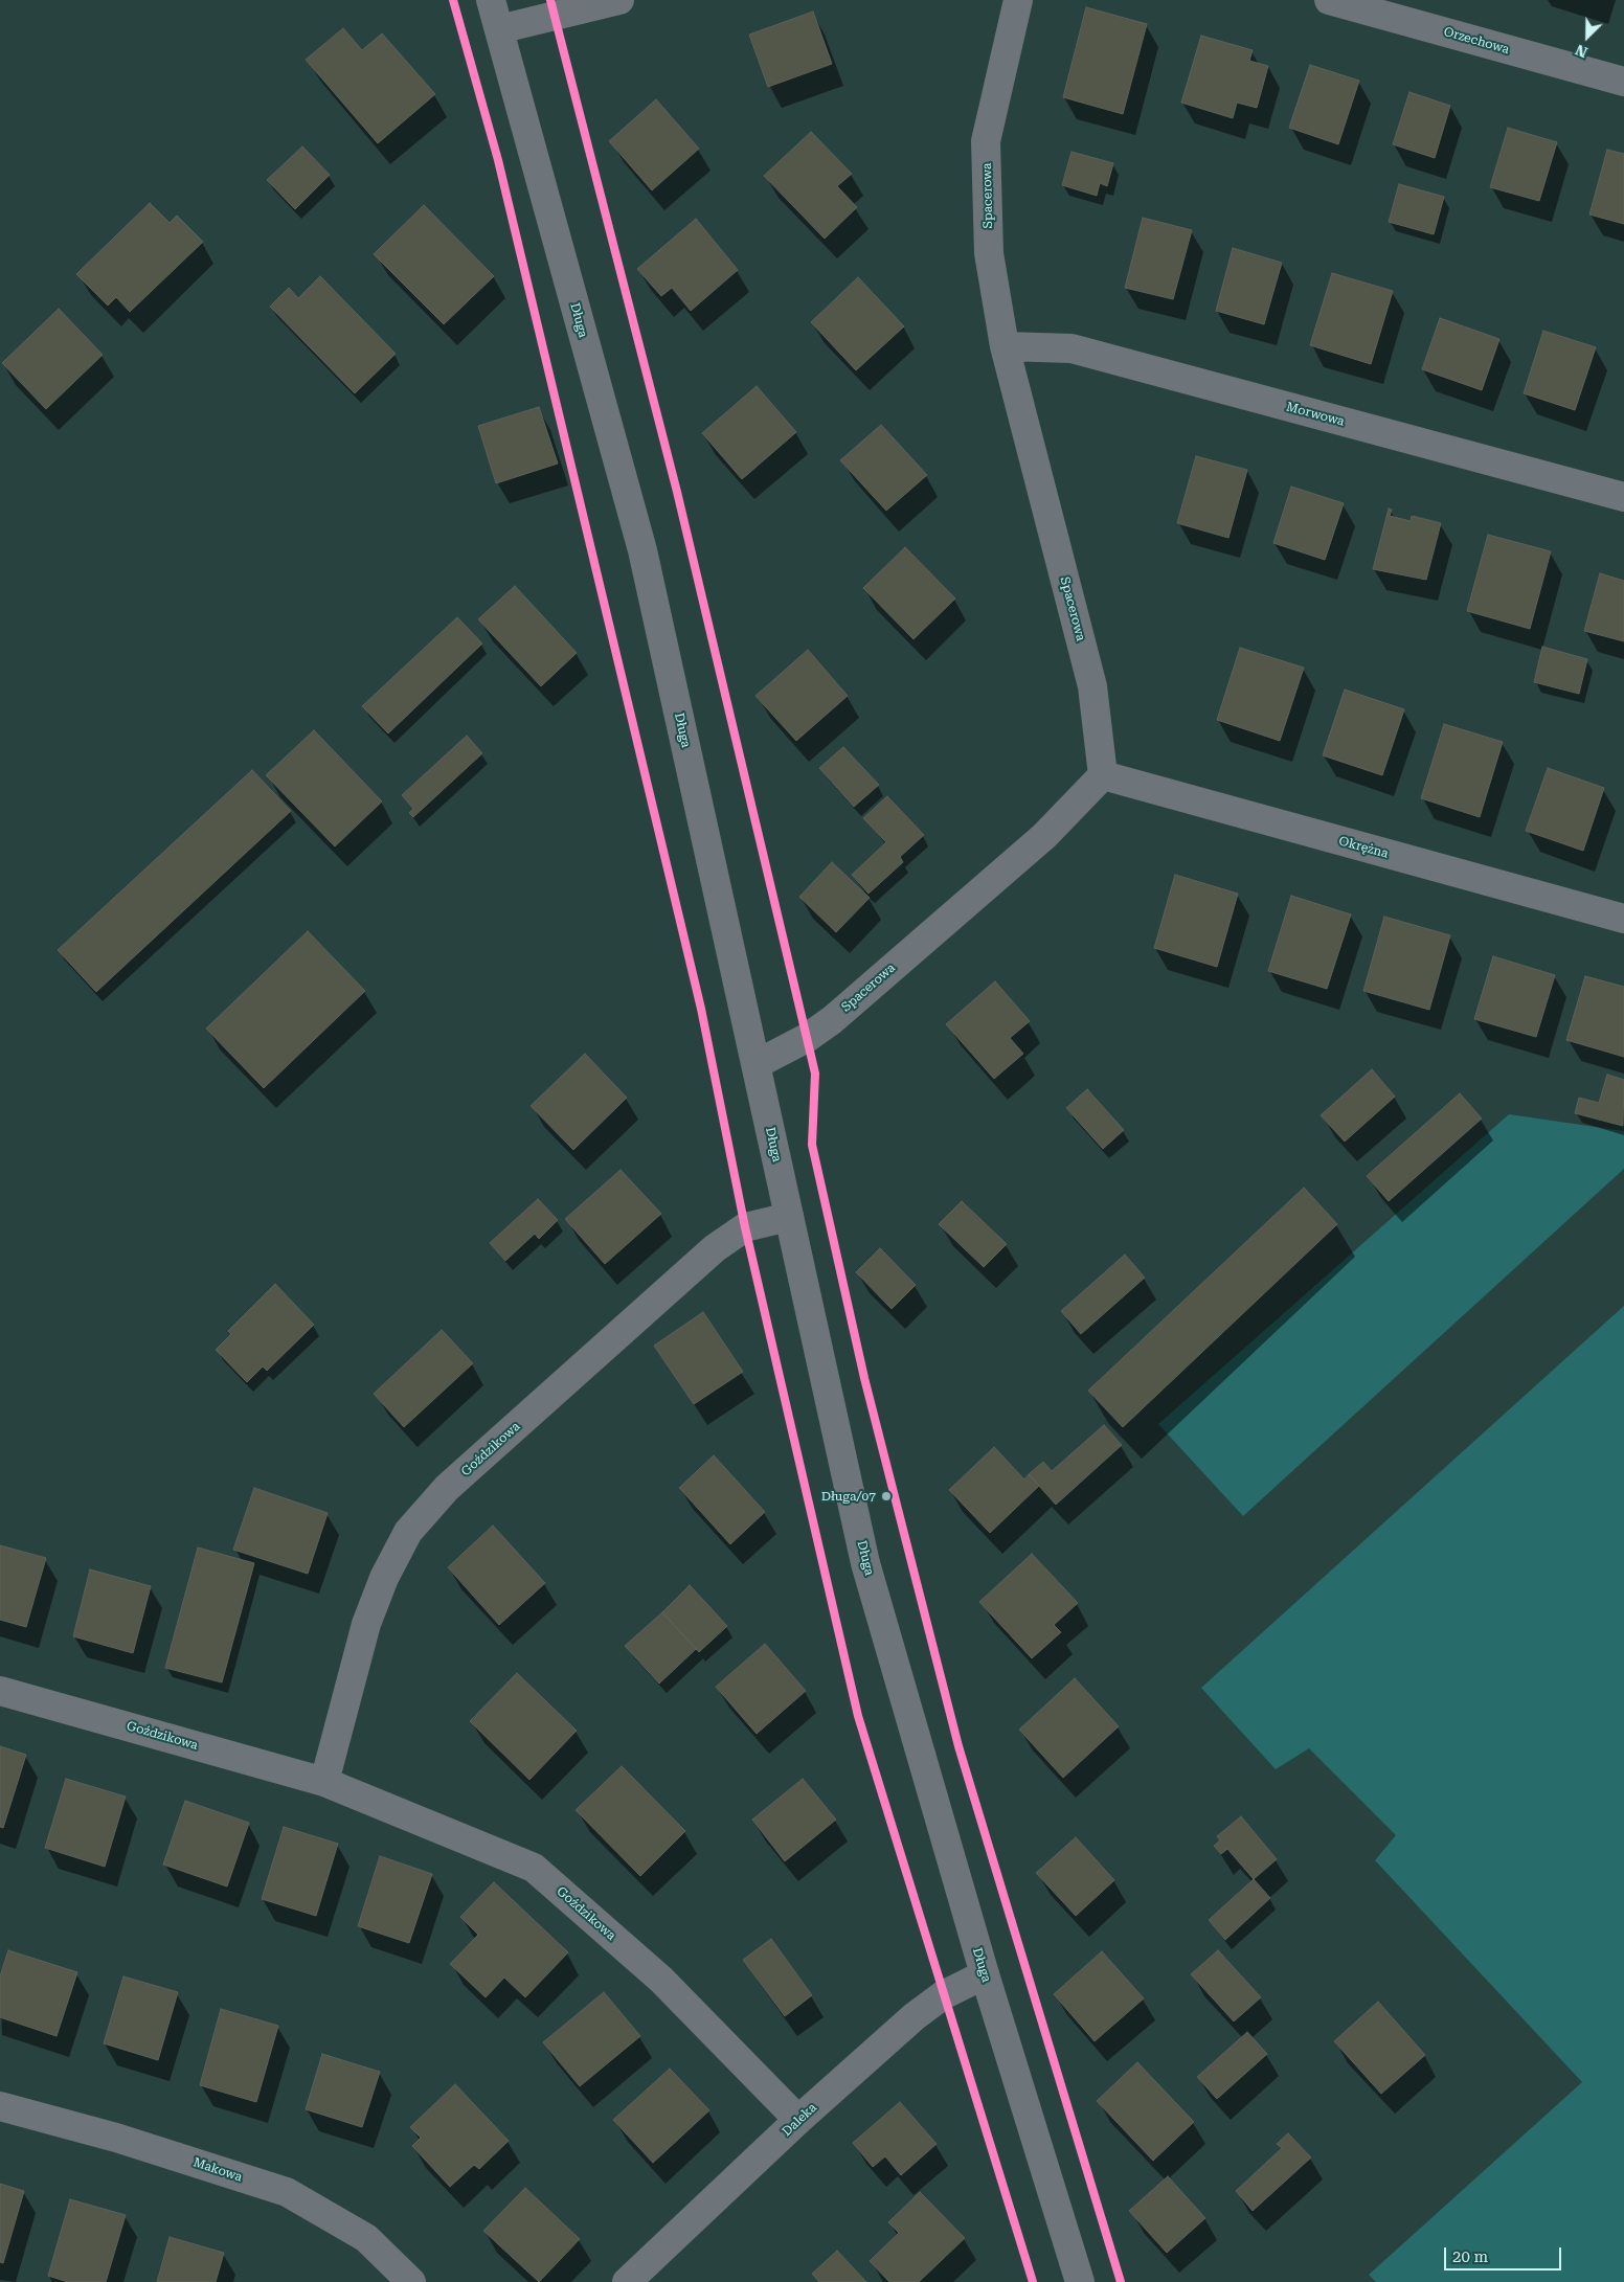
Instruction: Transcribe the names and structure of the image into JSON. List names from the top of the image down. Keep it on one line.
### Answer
{"streets":{"street":["Orzechowa","Spacerowa","Długa","Morwowa","Okrężna","Goździkowa","Daleka","Makowa"]},"crossings":[["Spacerowa","Długa"],["Spacerowa","Morwowa"],["Spacerowa","Okrężna"],["Długa","Goździkowa"],["Długa","Daleka"],["Goździkowa","Daleka"]],"places":["Długa/07"],"scale_bar":"20 m","north":"bottom left"}
